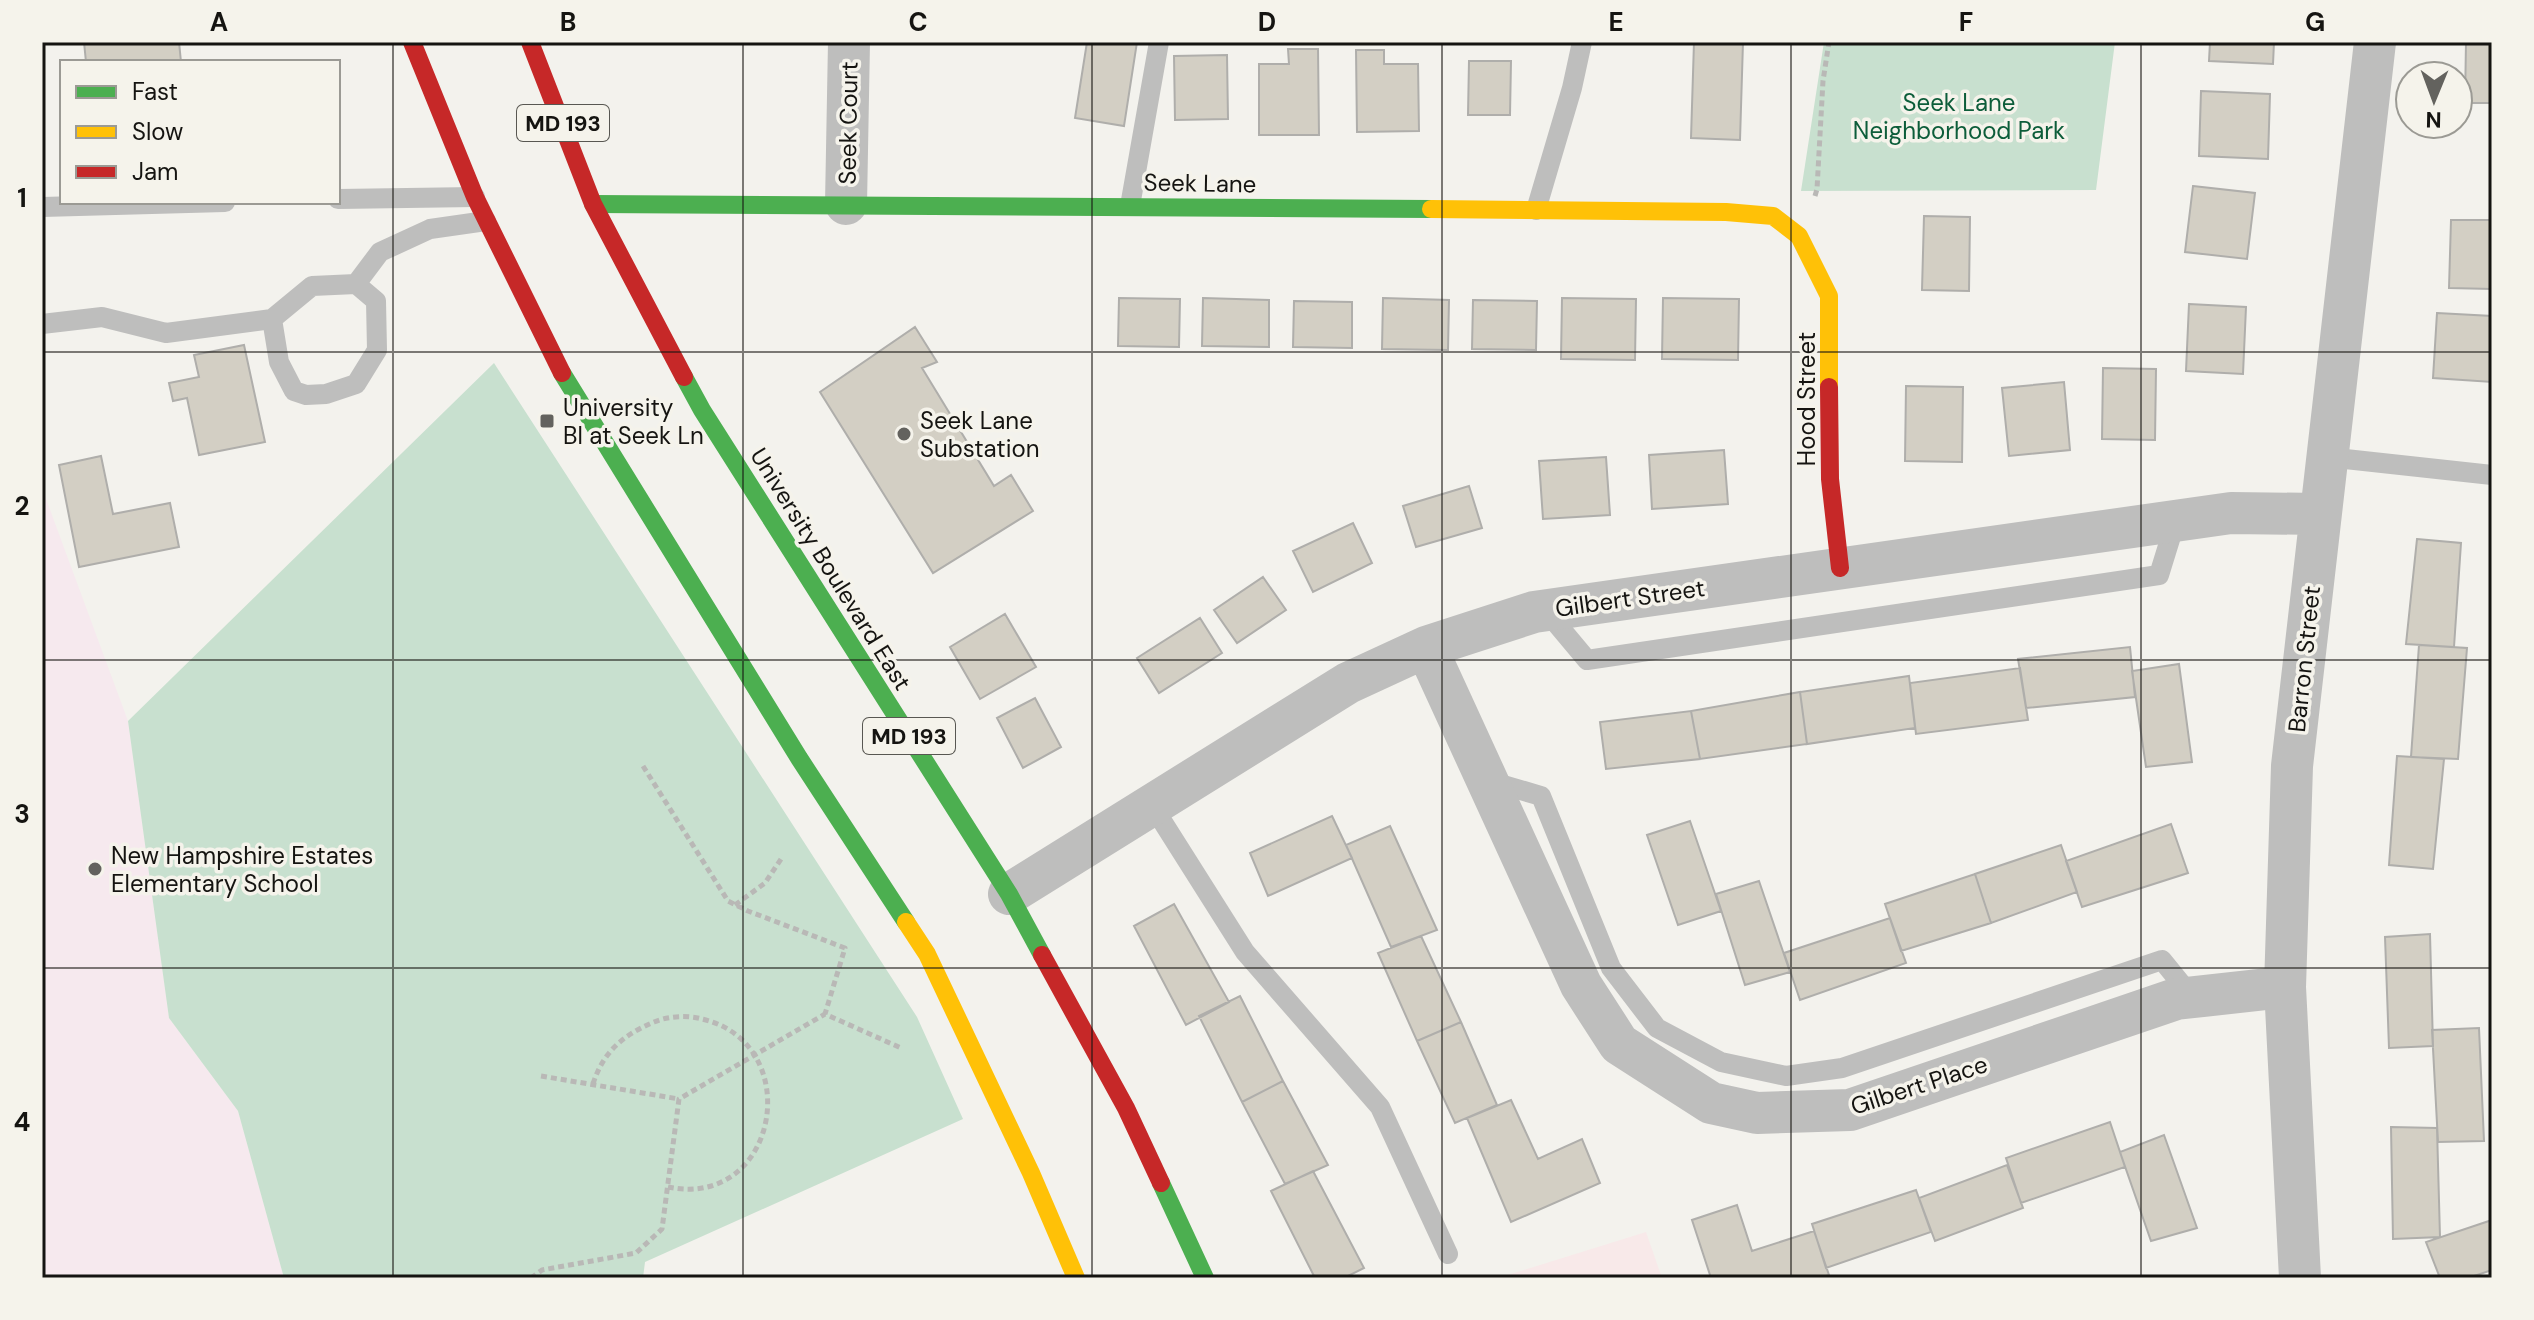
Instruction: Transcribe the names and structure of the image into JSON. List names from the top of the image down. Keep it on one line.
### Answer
{"streets":{"main road":["MD 193","Seek Lane","Hood Street","University Boulevard East"],"street":["Seek Court","Gilbert Street","Barron Street","Gilbert Place"]},"crossings":[["Seek Court","Seek Lane"],["Seek Lane","Hood Street"],["Seek Lane","University Boulevard East"],["Hood Street","Gilbert Street"],["University Boulevard East","Gilbert Street"],["Gilbert Street","Barron Street"],["Gilbert Street","Gilbert Place"],["Barron Street","Gilbert Place"]],"parks":["Seek Lane Neighborhood Park"],"places":{"transit":["University Bl at Seek Ln"],"other":["Seek Lane Substation","New Hampshire Estates Elementary School"]},"legend":["Fast","Slow","Jam"],"north":"bottom","grid":{"columns":["A","B","C","D","E","F","G"],"rows":["1","2","3","4"]}}
